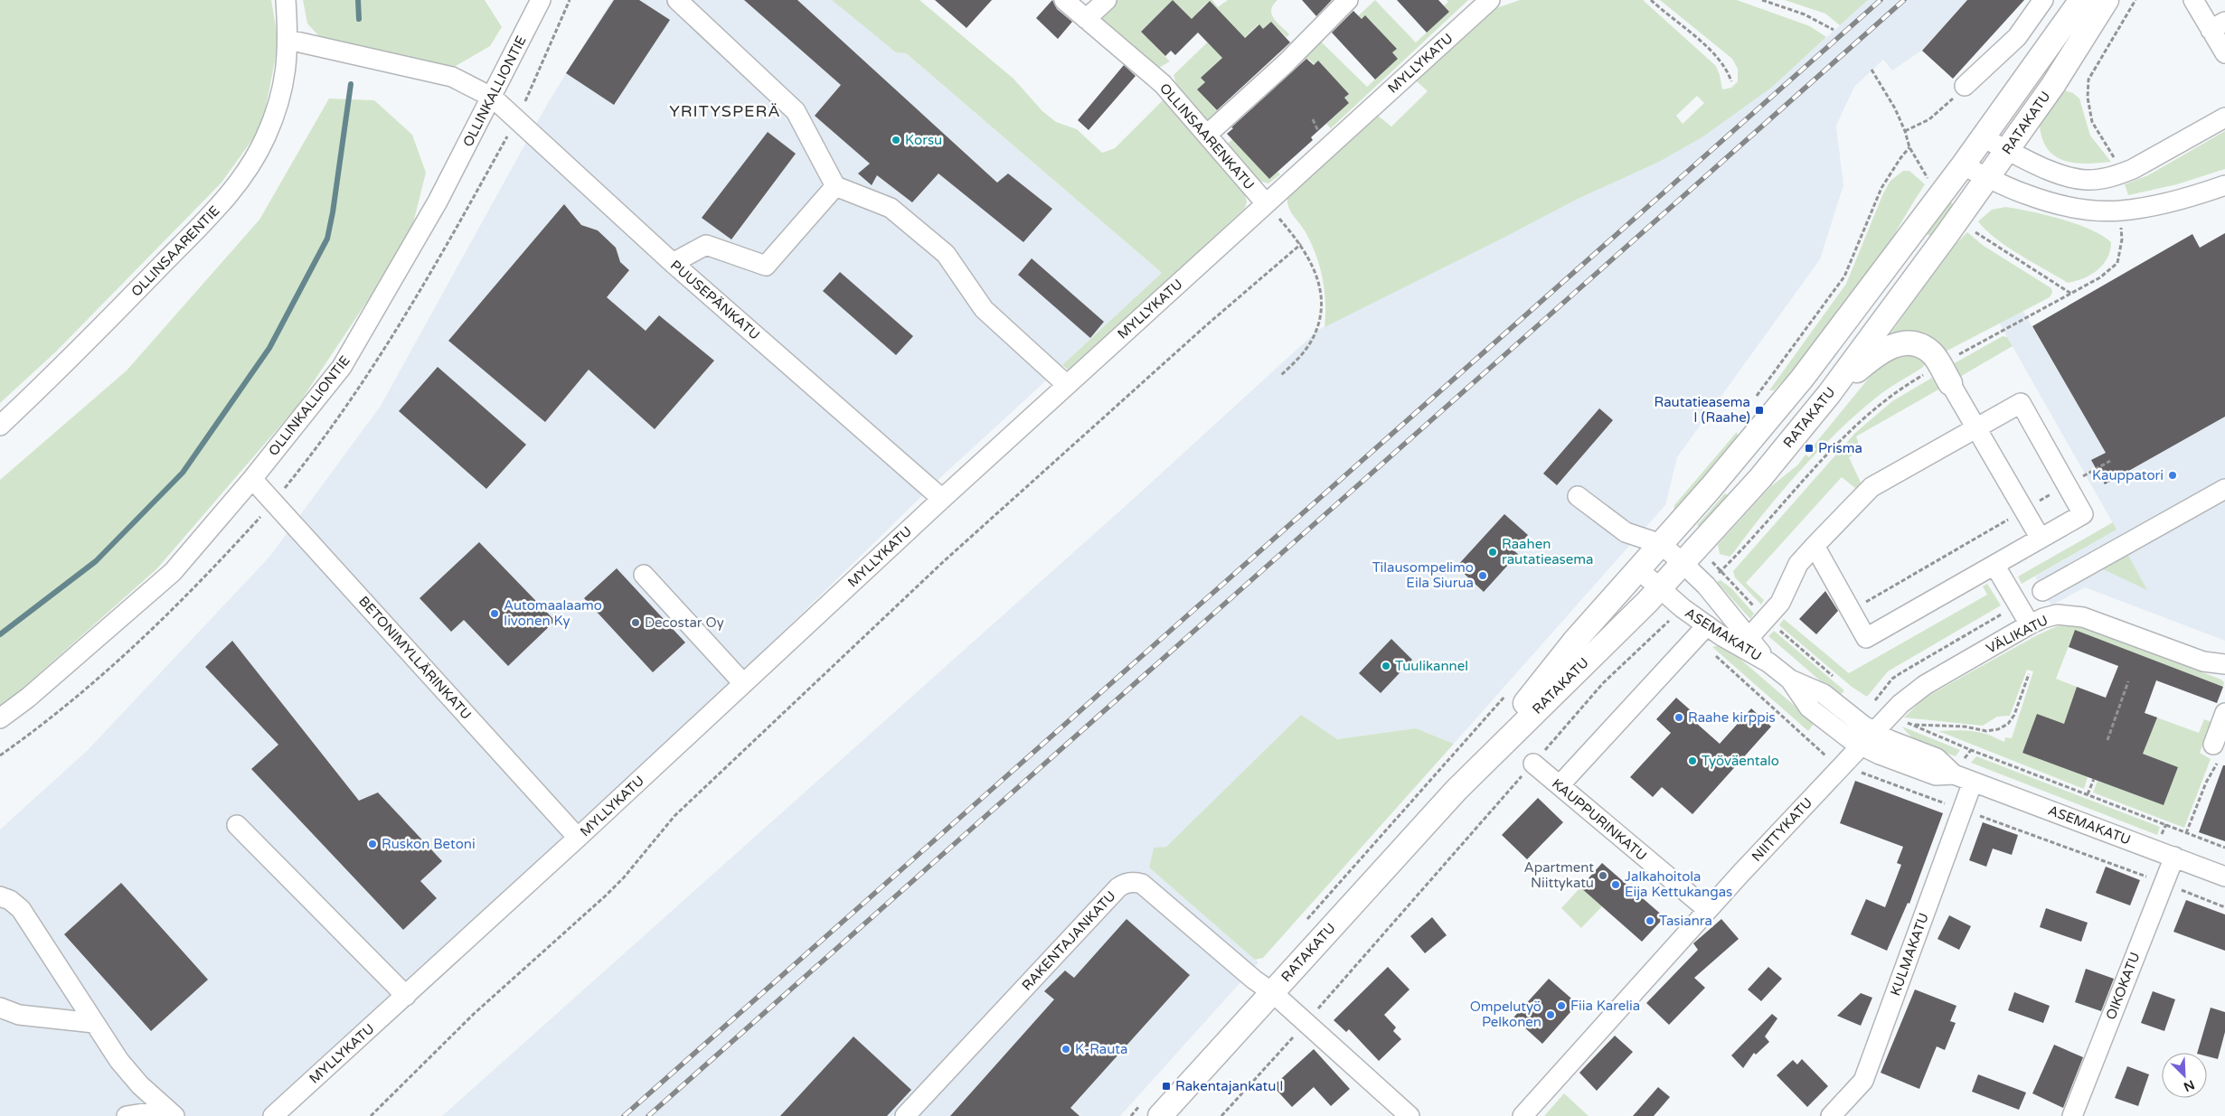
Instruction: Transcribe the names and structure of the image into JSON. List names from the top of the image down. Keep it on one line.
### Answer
{"streets":{"main road":["RATAKATU"],"street":["MYLLYKATU","OLLINKALLIONTIE","OLLINSAARENKATU","OLLINSAARENTIE","PUUSEPÄNKATU","ASEMAKATU","VÄLIKATU","BETONIMYLLÄRINKATU","KAUPPURINKATU","NIITTYKATU","RAKENTAJANKATU","KULMAKATU","OIKOKATU"]},"crossings":[["MYLLYKATU","OLLINSAARENKATU"],["MYLLYKATU","PUUSEPÄNKATU"],["MYLLYKATU","BETONIMYLLÄRINKATU"],["OLLINKALLIONTIE","PUUSEPÄNKATU"],["OLLINKALLIONTIE","BETONIMYLLÄRINKATU"],["RATAKATU","ASEMAKATU"],["RATAKATU","RAKENTAJANKATU"],["ASEMAKATU","VÄLIKATU"],["ASEMAKATU","NIITTYKATU"],["ASEMAKATU","KULMAKATU"],["ASEMAKATU","OIKOKATU"],["VÄLIKATU","NIITTYKATU"],["KAUPPURINKATU","NIITTYKATU"]],"districts":["YRITYSPERÄ"],"places":{"other":["Korsu","Kauppatori","Raahen rautatieasema","Tilausompelimo Eila Siurua","Automaalaamo Iivonen Ky","Decostar Oy","Tuulikannel","Raahe kirppis","Työväentalo","Ruskon Betoni","Apartment Niittykatu","Jalkahoitola Eija Kettukangas","Tasianra","Fiia Karelia","Ompelutyö Pelkonen","K-Rauta"],"transit":["Rautatieasema I (Raahe)","Prisma","Rakentajankatu I"]},"north":"bottom right"}
